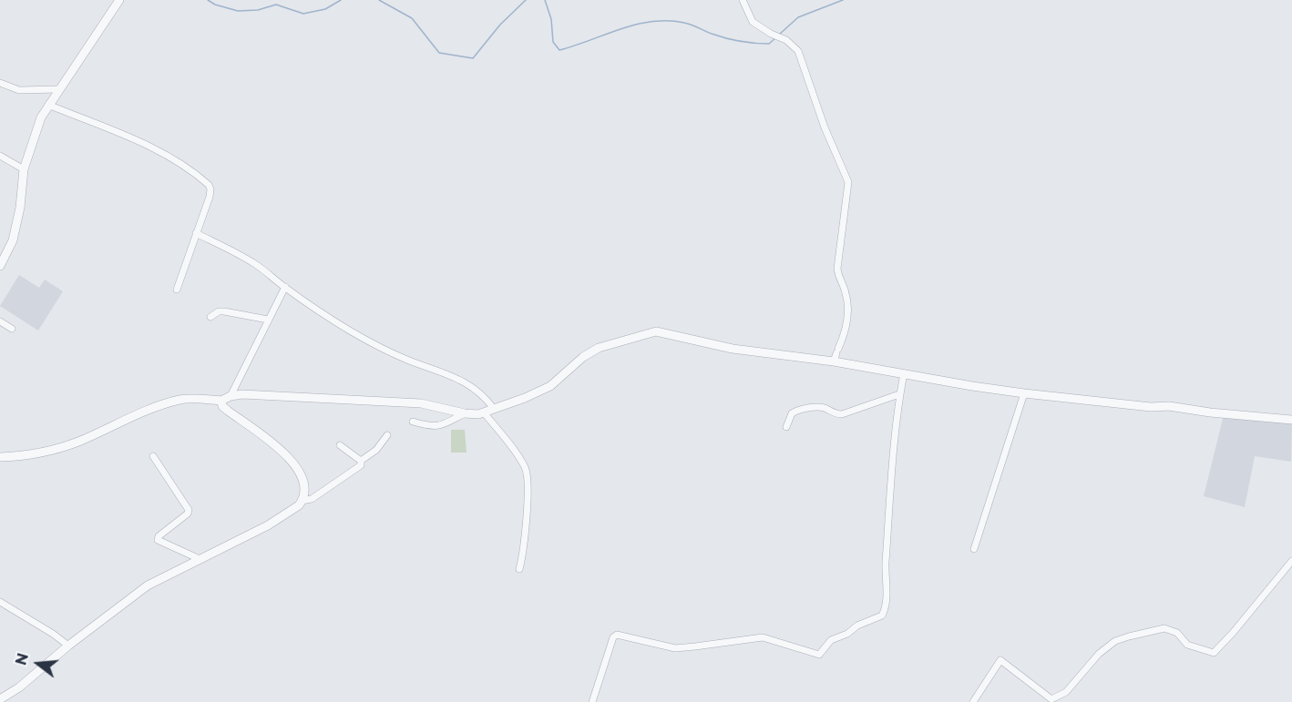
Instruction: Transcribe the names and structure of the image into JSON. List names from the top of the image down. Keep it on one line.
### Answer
{"north":"left"}
